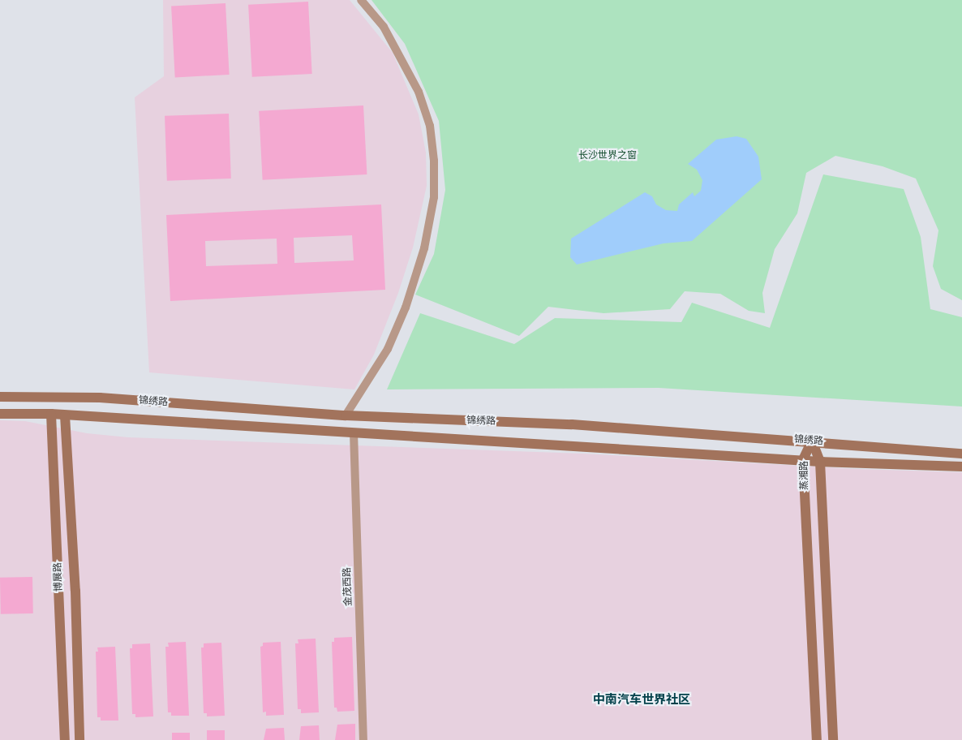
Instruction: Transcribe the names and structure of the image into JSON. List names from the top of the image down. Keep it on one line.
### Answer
{"streets":{"main road":["锦绣路","蒸湘路","博展路"],"street":["金茂西路"]},"crossings":[["锦绣路","蒸湘路"],["锦绣路","博展路"],["锦绣路","金茂西路"]],"districts":["中南汽车世界社区"],"parks":["长沙世界之窗"]}
